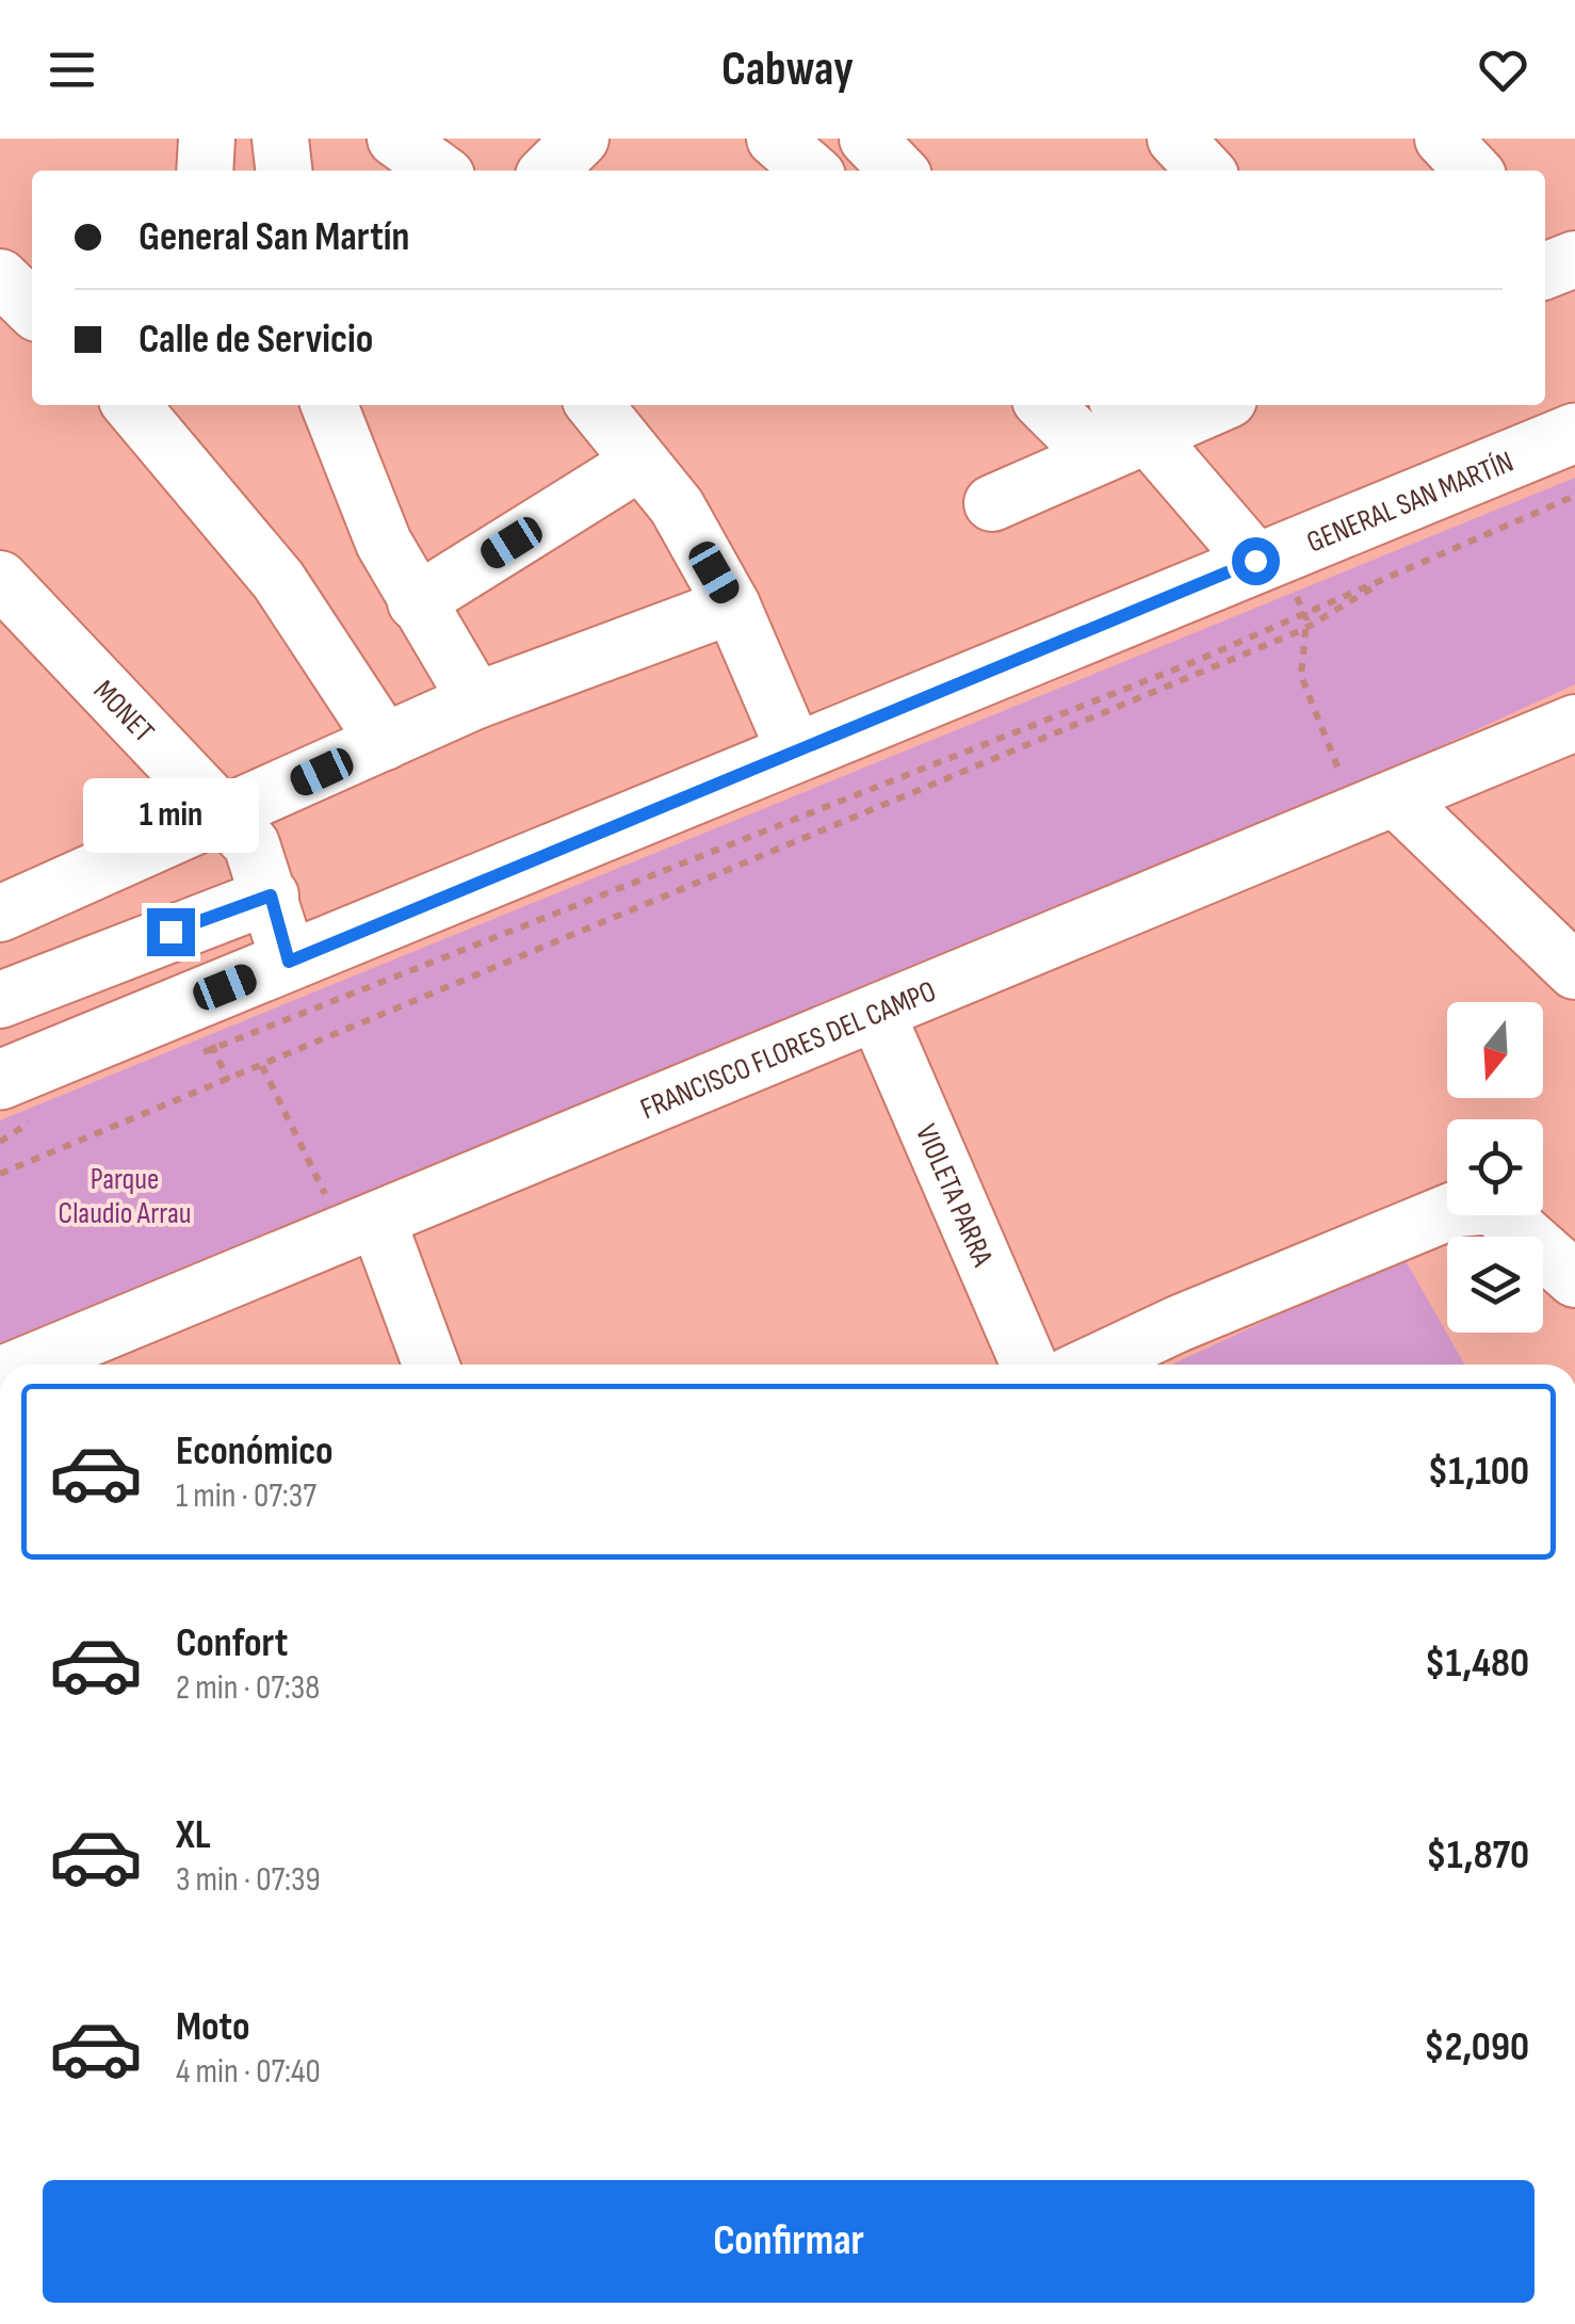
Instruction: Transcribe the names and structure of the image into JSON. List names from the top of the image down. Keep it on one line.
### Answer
{"streets":{"main road":["GENERAL SAN MARTÍN"],"street":["MONET","FRANCISCO FLORES DEL CAMPO","VIOLETA PARRA"]},"crossings":[["GENERAL SAN MARTÍN","MONET"],["FRANCISCO FLORES DEL CAMPO","VIOLETA PARRA"]],"parks":["Parque Claudio Arrau"],"north":"bottom","page":{"header":"Cabway","banner":["General San Martín","Calle de Servicio"],"bubble":"1 min","list":[{"name":"Económico","note":"1 min · 07:37","value":"$1,100"},{"name":"Confort","note":"2 min · 07:38","value":"$1,480"},{"name":"XL","note":"3 min · 07:39","value":"$1,870"},{"name":"Moto","note":"4 min · 07:40","value":"$2,090"}],"buttons":"Confirmar"}}
